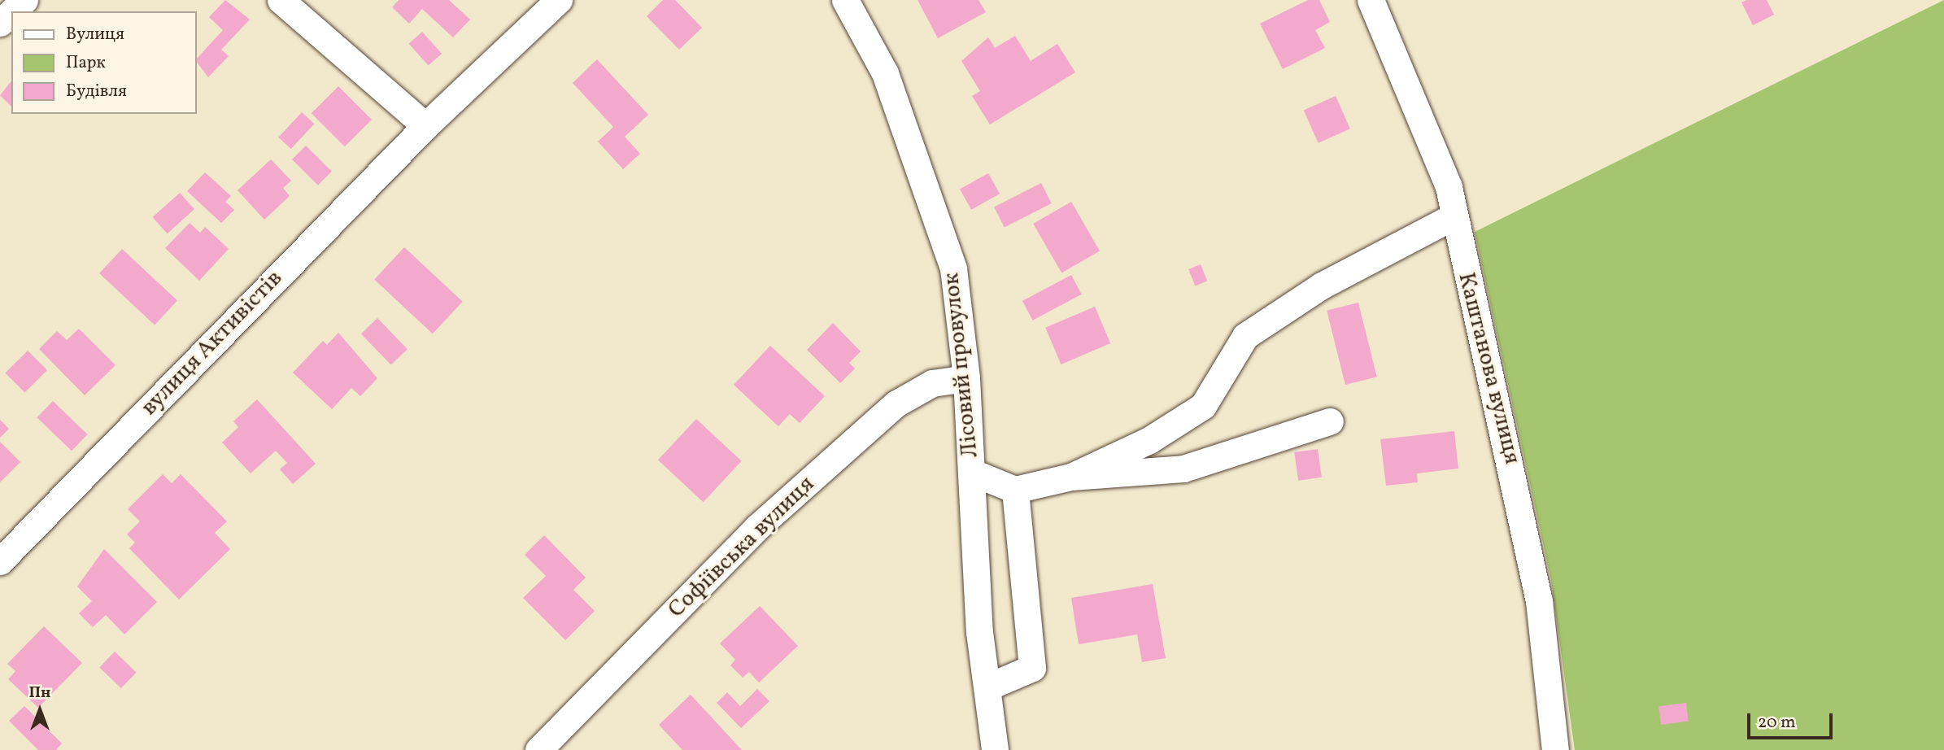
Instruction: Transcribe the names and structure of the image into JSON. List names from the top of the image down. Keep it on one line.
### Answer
{"streets":{"street":["вулиця Активістів","Лісовий провулок","Каштанова вулиця","Софіївська вулиця"]},"crossings":[["Лісовий провулок","Софіївська вулиця"]],"legend":["Вулиця","Парк","Будівля"],"scale_bar":"20 m","north":"top"}
